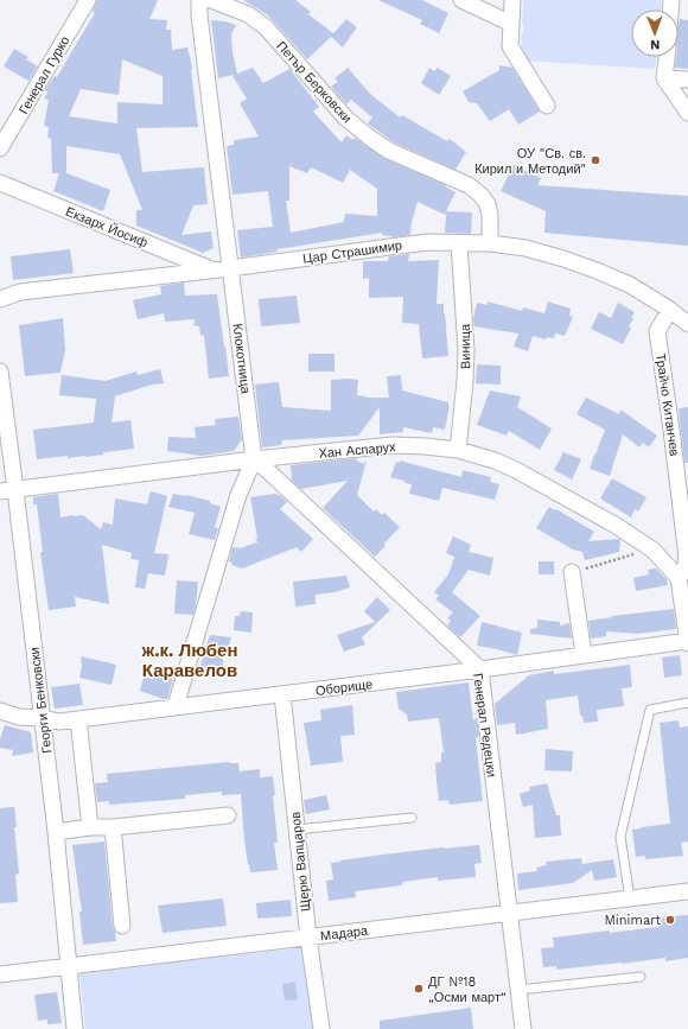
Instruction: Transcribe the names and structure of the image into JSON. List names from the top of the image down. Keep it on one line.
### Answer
{"streets":{"street":["Генерал Гурко","Петър Берковски","Екзарх Йосиф","Цар Страшимир","Виница","Клокотница","Трайчо Китанчев","Хан Аспарух","Оборище","Георги Бенковски","Генерал Редецки","Щерю Вапцаров","Мадара"]},"crossings":[["Петър Берковски","Цар Страшимир"],["Екзарх Йосиф","Цар Страшимир"],["Цар Страшимир","Виница"],["Цар Страшимир","Клокотница"],["Цар Страшимир","Трайчо Китанчев"],["Виница","Хан Аспарух"],["Клокотница","Хан Аспарух"],["Клокотница","Генерал Редецки"],["Трайчо Китанчев","Хан Аспарух"],["Трайчо Китанчев","Оборище"],["Хан Аспарух","Георги Бенковски"],["Хан Аспарух","Генерал Редецки"],["Оборище","Георги Бенковски"],["Оборище","Генерал Редецки"],["Оборище","Щерю Вапцаров"],["Георги Бенковски","Мадара"],["Генерал Редецки","Мадара"],["Щерю Вапцаров","Мадара"]],"districts":["ж.к. Любен Каравелов"],"places":["ОУ \"Св. св. Кирил и Методий\"","Minimart","ДГ №18 „Осми март“"],"north":"bottom"}
